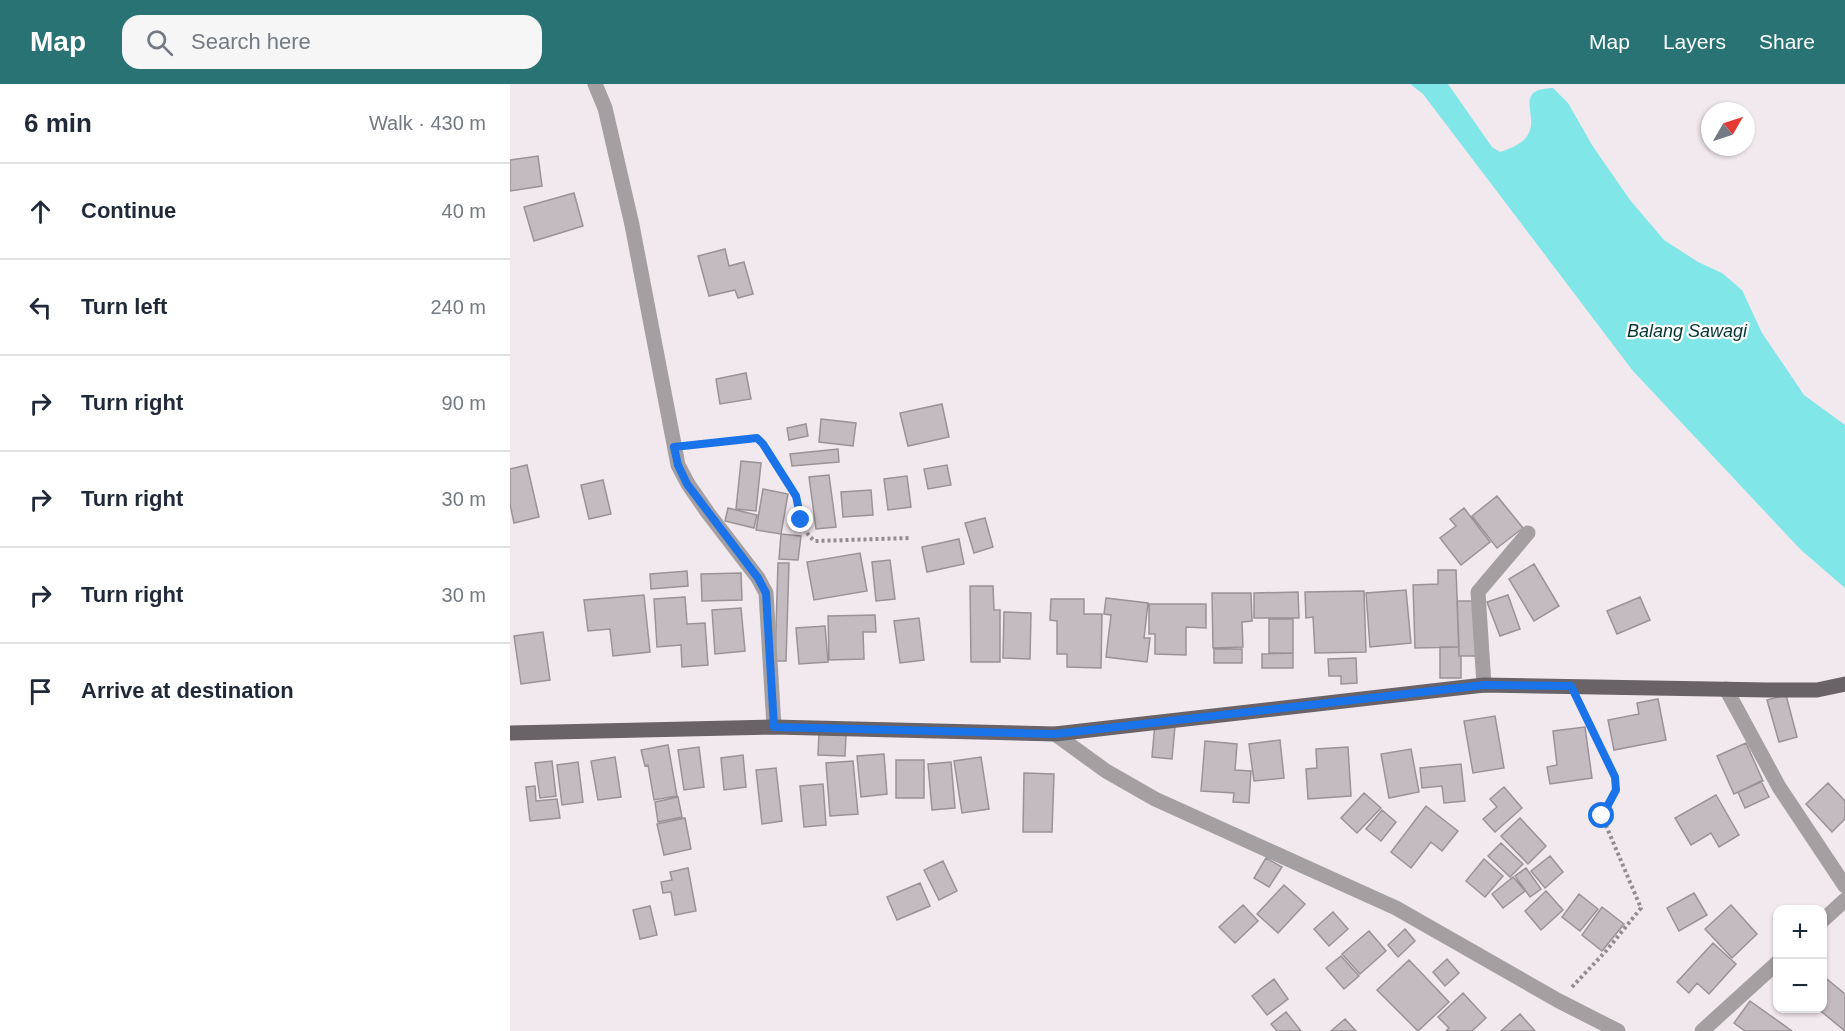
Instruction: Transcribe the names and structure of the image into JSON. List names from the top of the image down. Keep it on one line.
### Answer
{"water":["Balang Sawagi"],"north":"top right","page":{"header":"Map","search":"Search here","nav":["Map","Layers","Share"],"heading":["6 min","Walk · 430 m"],"list":[["Continue","40 m"],["Turn left","240 m"],["Turn right","90 m"],["Turn right","30 m"],["Turn right","30 m"],"Arrive at destination"],"map_buttons":["+","−"]}}
